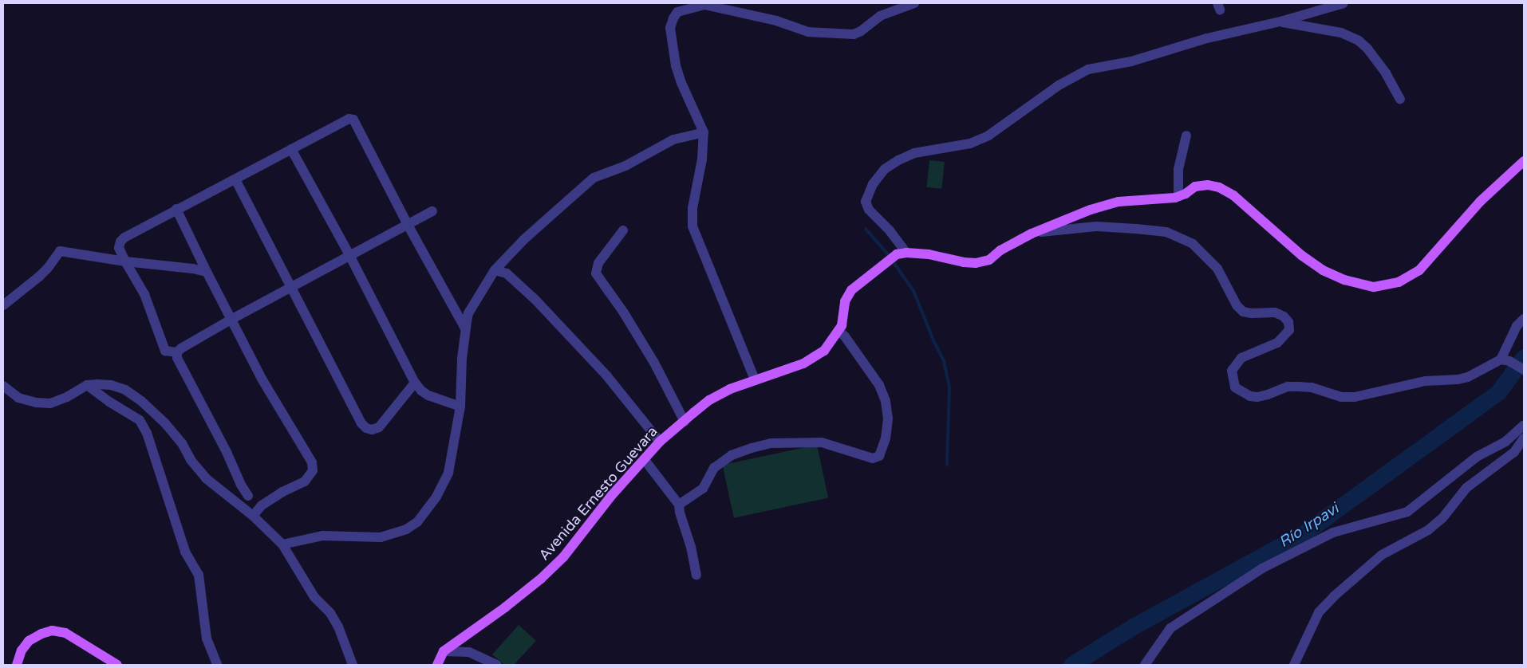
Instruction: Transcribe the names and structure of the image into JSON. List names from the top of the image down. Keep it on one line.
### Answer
{"streets":{"main road":["Avenida Ernesto Guevara"]},"water":["Río Irpavi"]}
